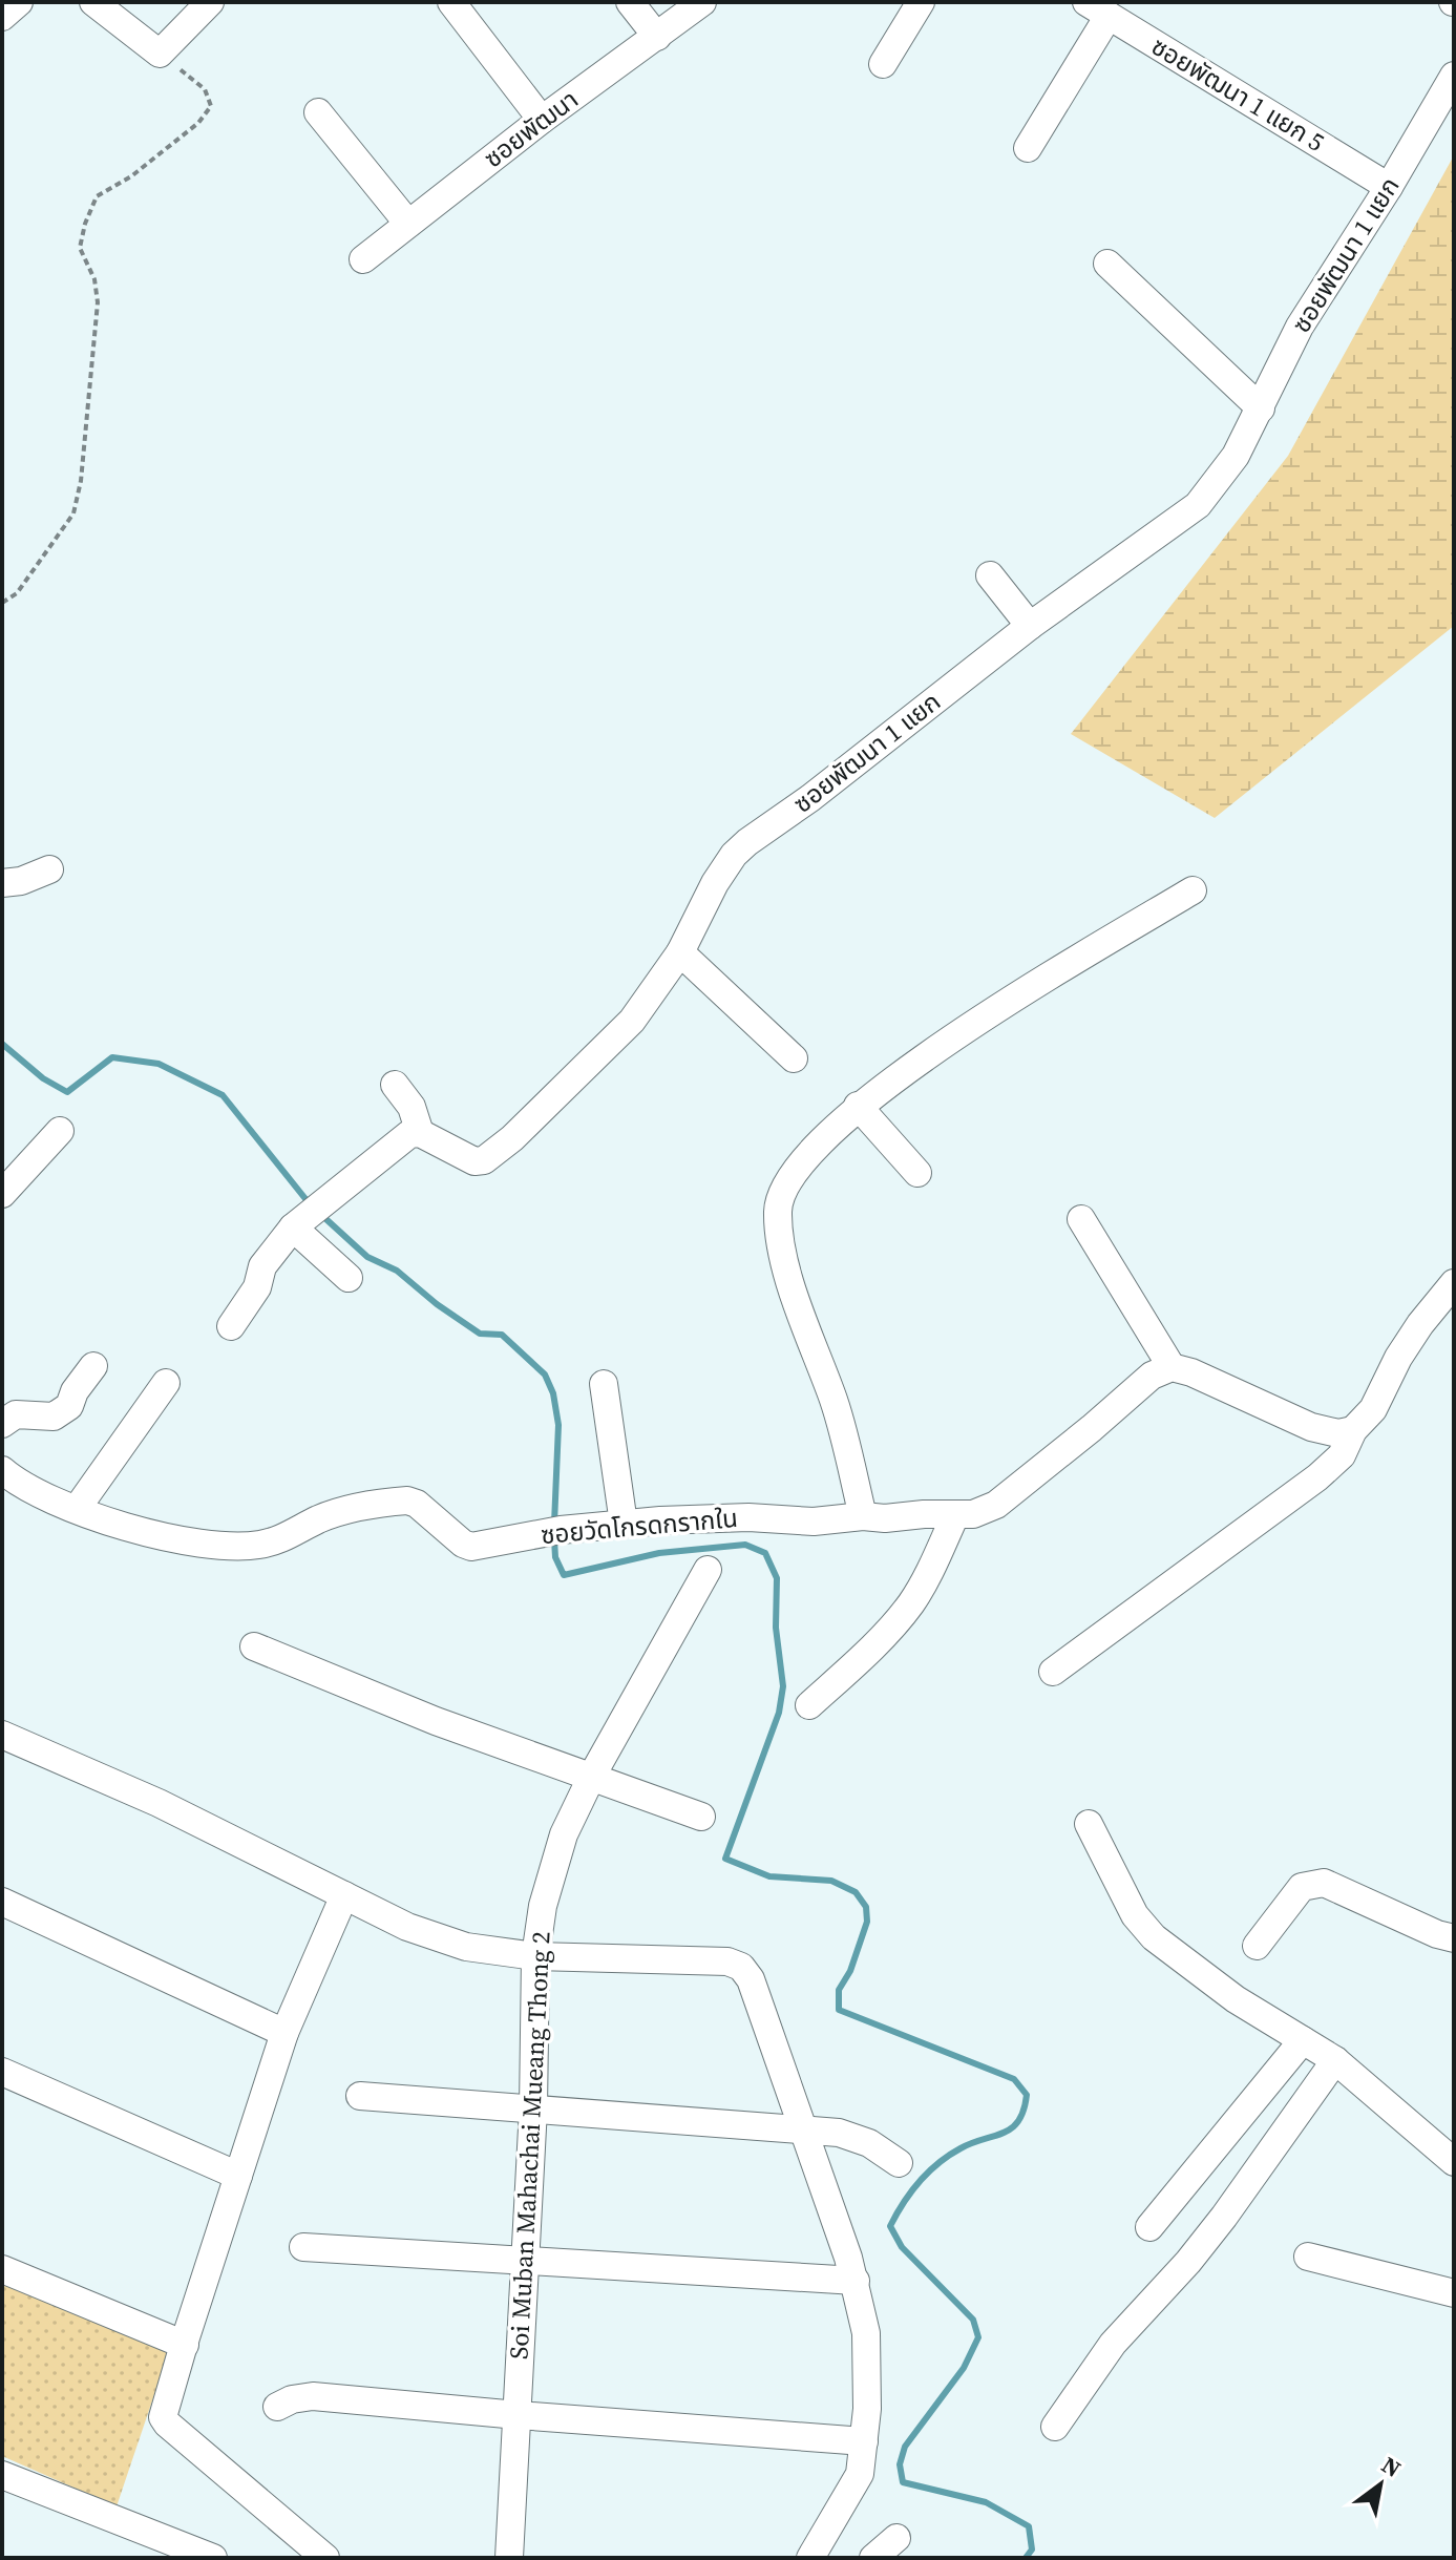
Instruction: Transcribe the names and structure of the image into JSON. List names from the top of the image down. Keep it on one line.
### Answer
{"streets":{"street":["ซอยพัฒนา 1 แยก 5","ซอยพัฒนา","ซอยพัฒนา 1 แยก","ซอยวัดโกรดกรากใน","Soi Muban Mahachai Mueang Thong 2"]},"crossings":[["ซอยพัฒนา 1 แยก 5","ซอยพัฒนา 1 แยก"]],"north":"top right"}
